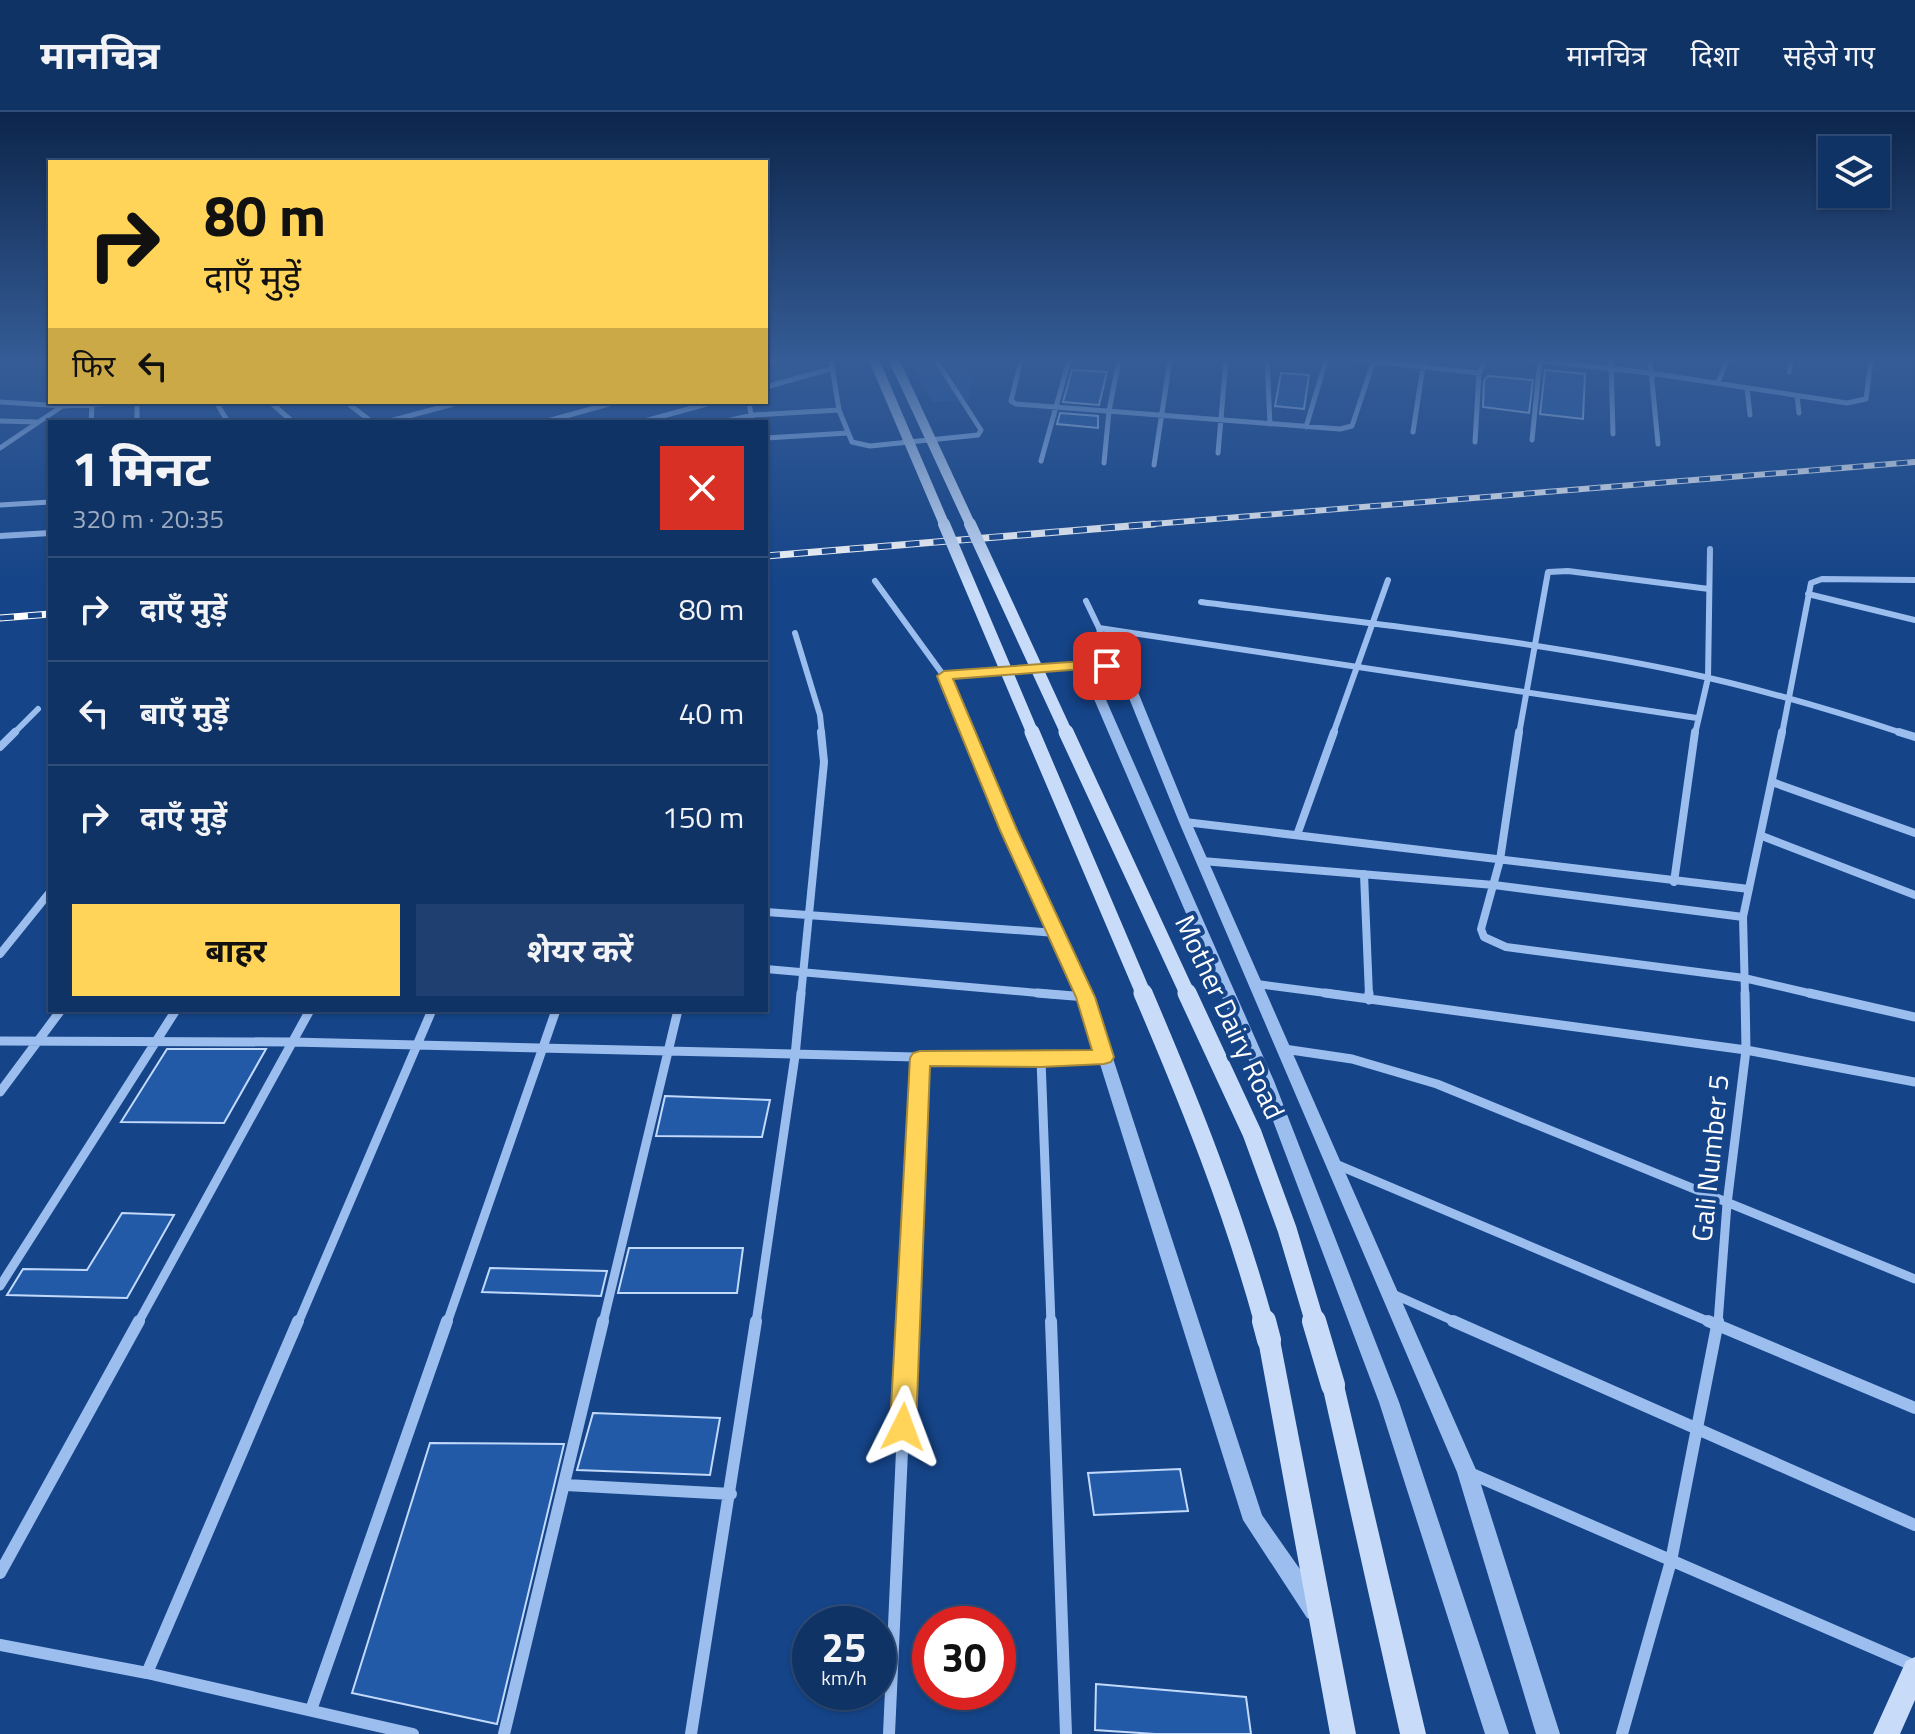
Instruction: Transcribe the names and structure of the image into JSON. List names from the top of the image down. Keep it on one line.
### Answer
{"streets":{"main road":["Mother Dairy Road"],"street":["Gali Number 5"]},"page":{"header":"मानचित्र","nav":["मानचित्र","दिशा","सहेजे गए"],"turn":["80 m","दाएँ मुड़ें"],"then":"फिर","heading":["1 मिनट","320 m · 20:35"],"list":[{"name":"दाएँ मुड़ें","value":"80 m"},{"name":"बाएँ मुड़ें","value":"40 m"},{"name":"दाएँ मुड़ें","value":"150 m"}],"buttons":["बाहर","शेयर करें"],"speed":"25 km/h","limit":"30"}}
